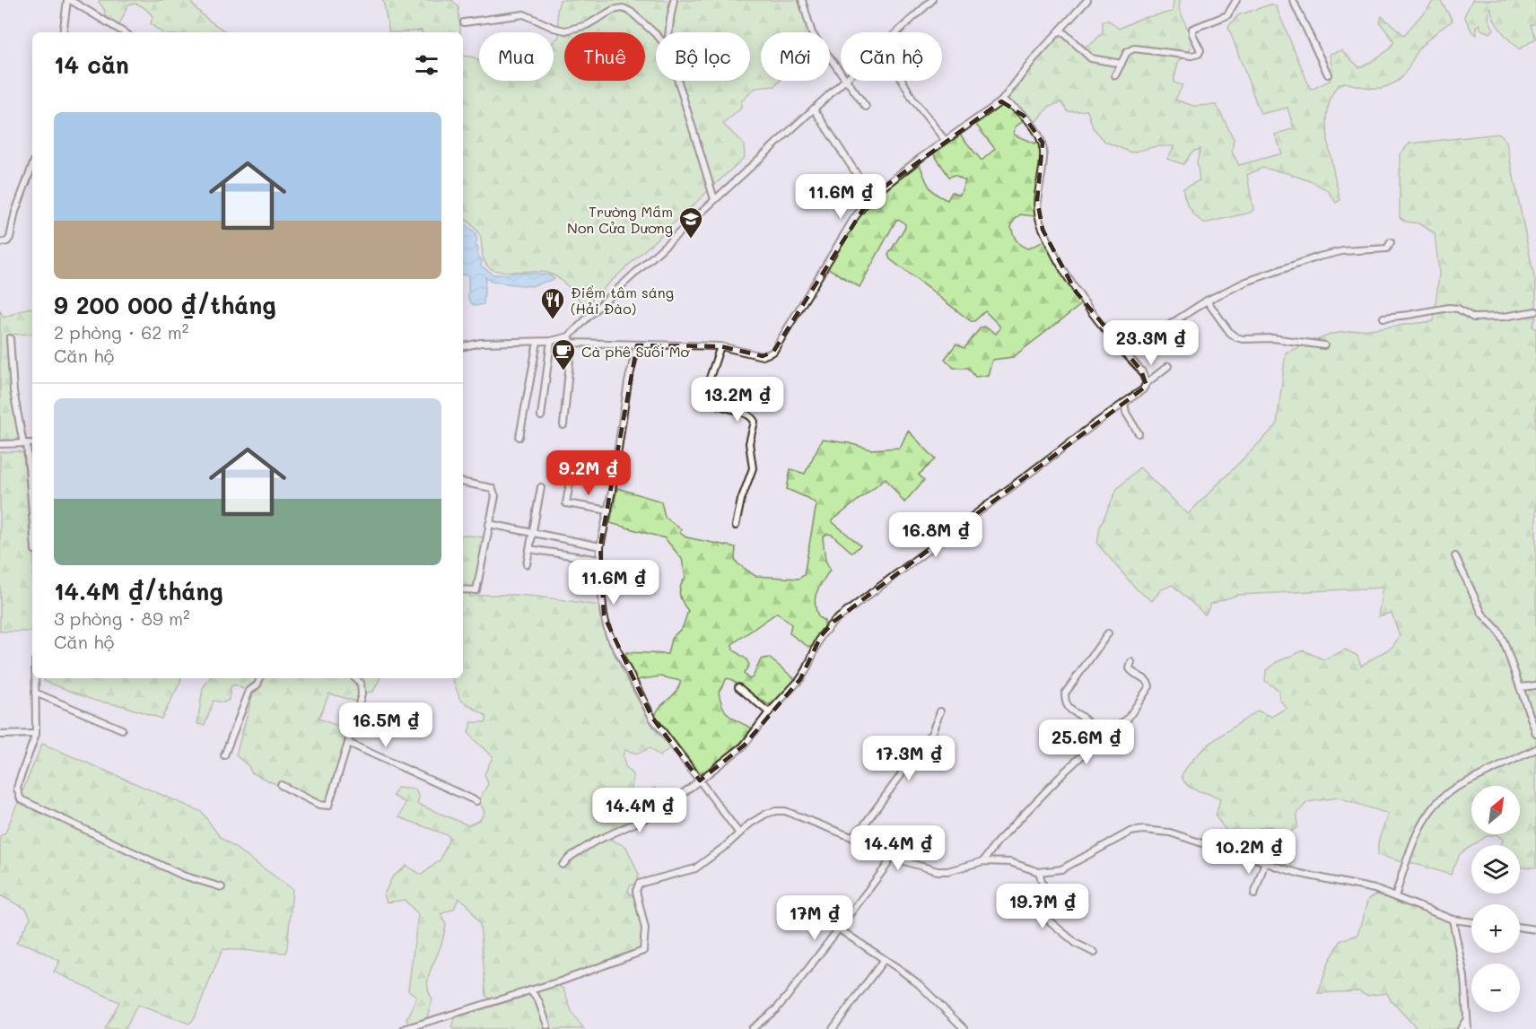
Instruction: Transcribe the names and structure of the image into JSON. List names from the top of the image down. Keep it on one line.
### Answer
{"places":{"school or university":["Trường Mầm Non Cửa Dương"],"restaurant":["Điểm tâm sáng (Hải Đào)"],"cafe":["Cà phê Suối Mơ"]},"north":"top right","page":{"chip":["Mua","Thuê","Bộ lọc","Mới","Căn hộ"],"heading":"14 căn","list":[{"name":"9 200 000 ₫/tháng","note":"2 phòng · 62 m² · Căn hộ"},{"name":"14.4M ₫/tháng","note":"3 phòng · 89 m² · Căn hộ"}],"price":["11.6M ₫","23.3M ₫","13.2M ₫","9.2M ₫","16.8M ₫","11.6M ₫","16.5M ₫","25.6M ₫","17.3M ₫","14.4M ₫","14.4M ₫","10.2M ₫","19.7M ₫","17M ₫"],"map_buttons":["+","−"]}}
